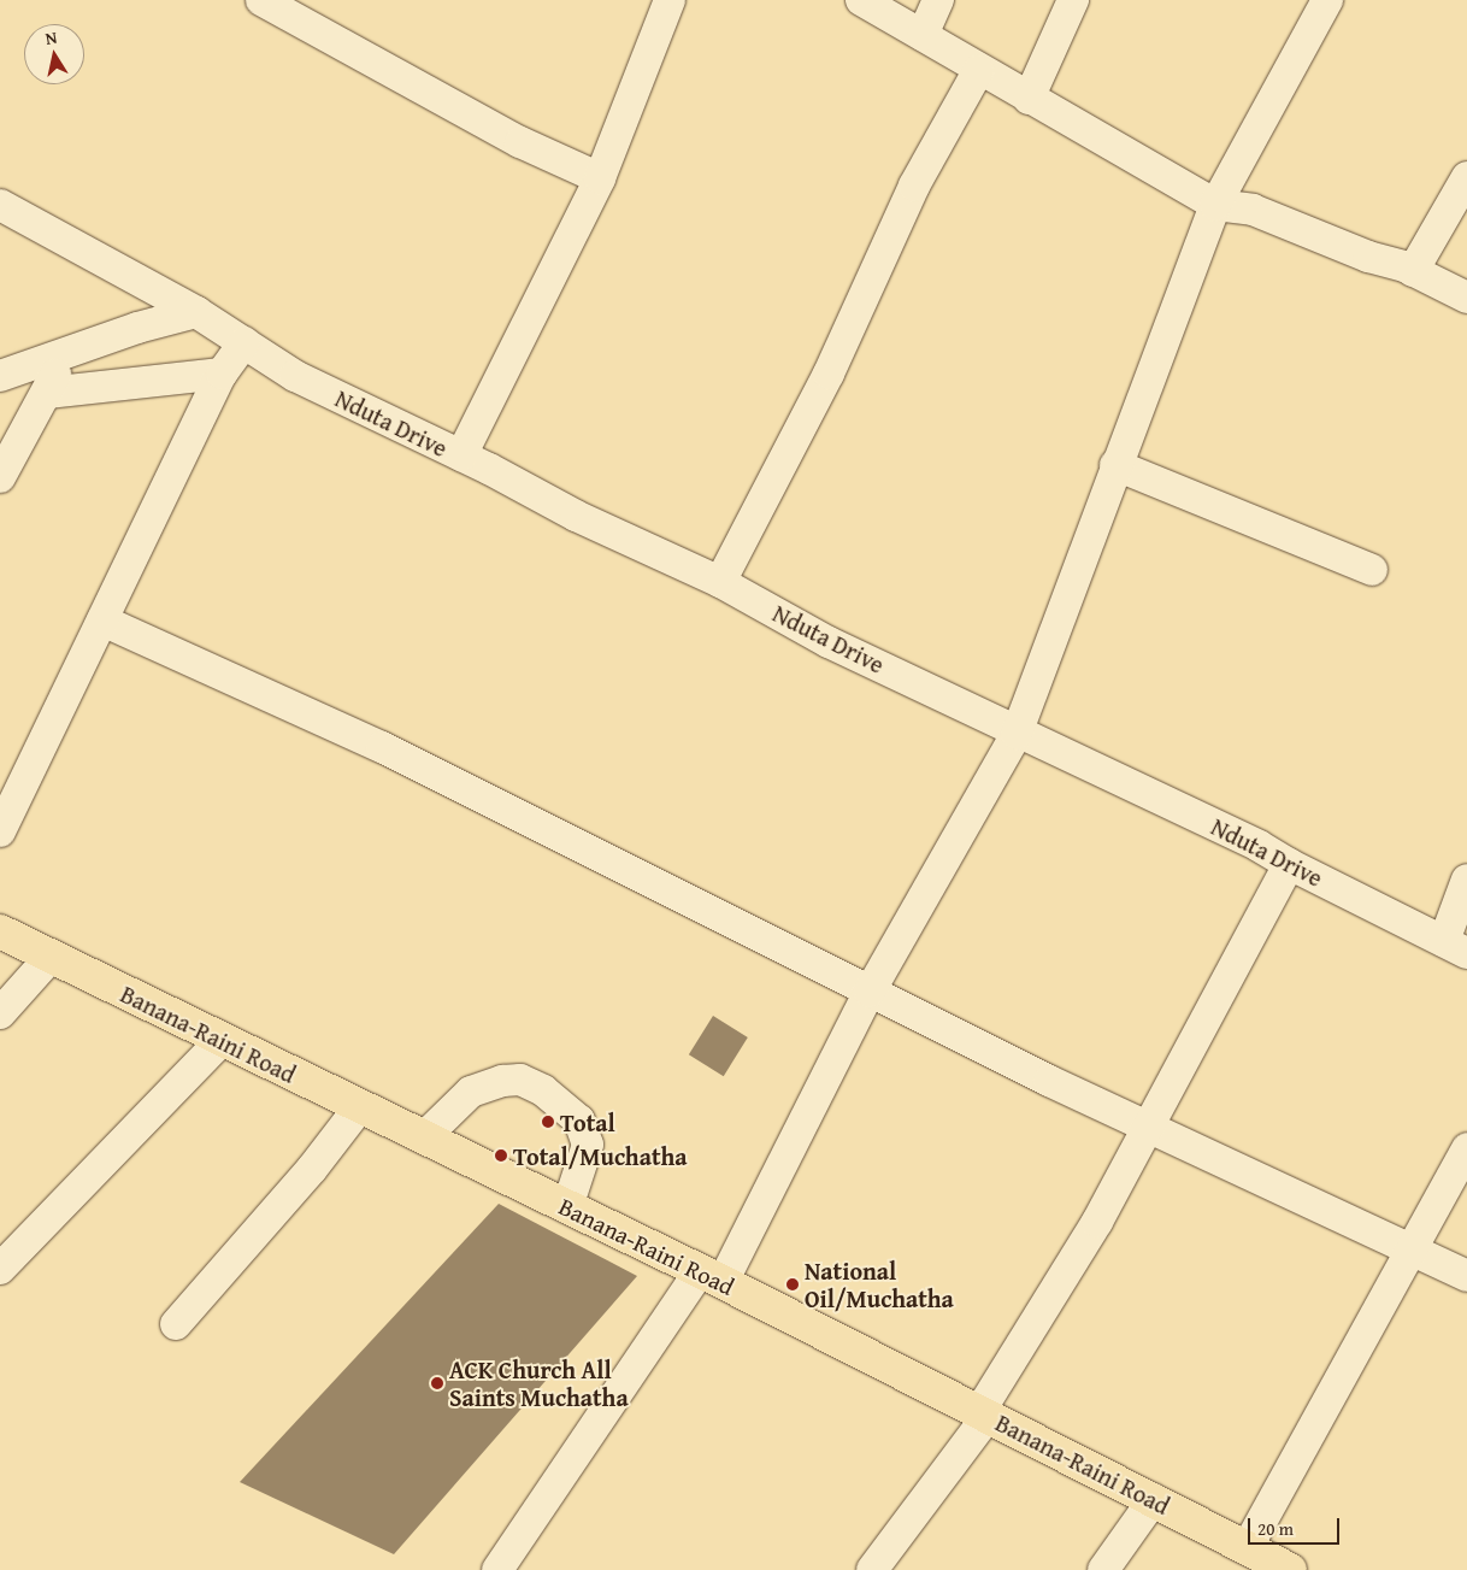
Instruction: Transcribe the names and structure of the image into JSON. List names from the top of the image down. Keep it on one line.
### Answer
{"streets":{"main road":["Banana-Raini Road"],"street":["Nduta Drive"]},"places":["Total","Total/Muchatha","National Oil/Muchatha","ACK Church All Saints Muchatha"],"scale_bar":"20 m","north":"top"}
